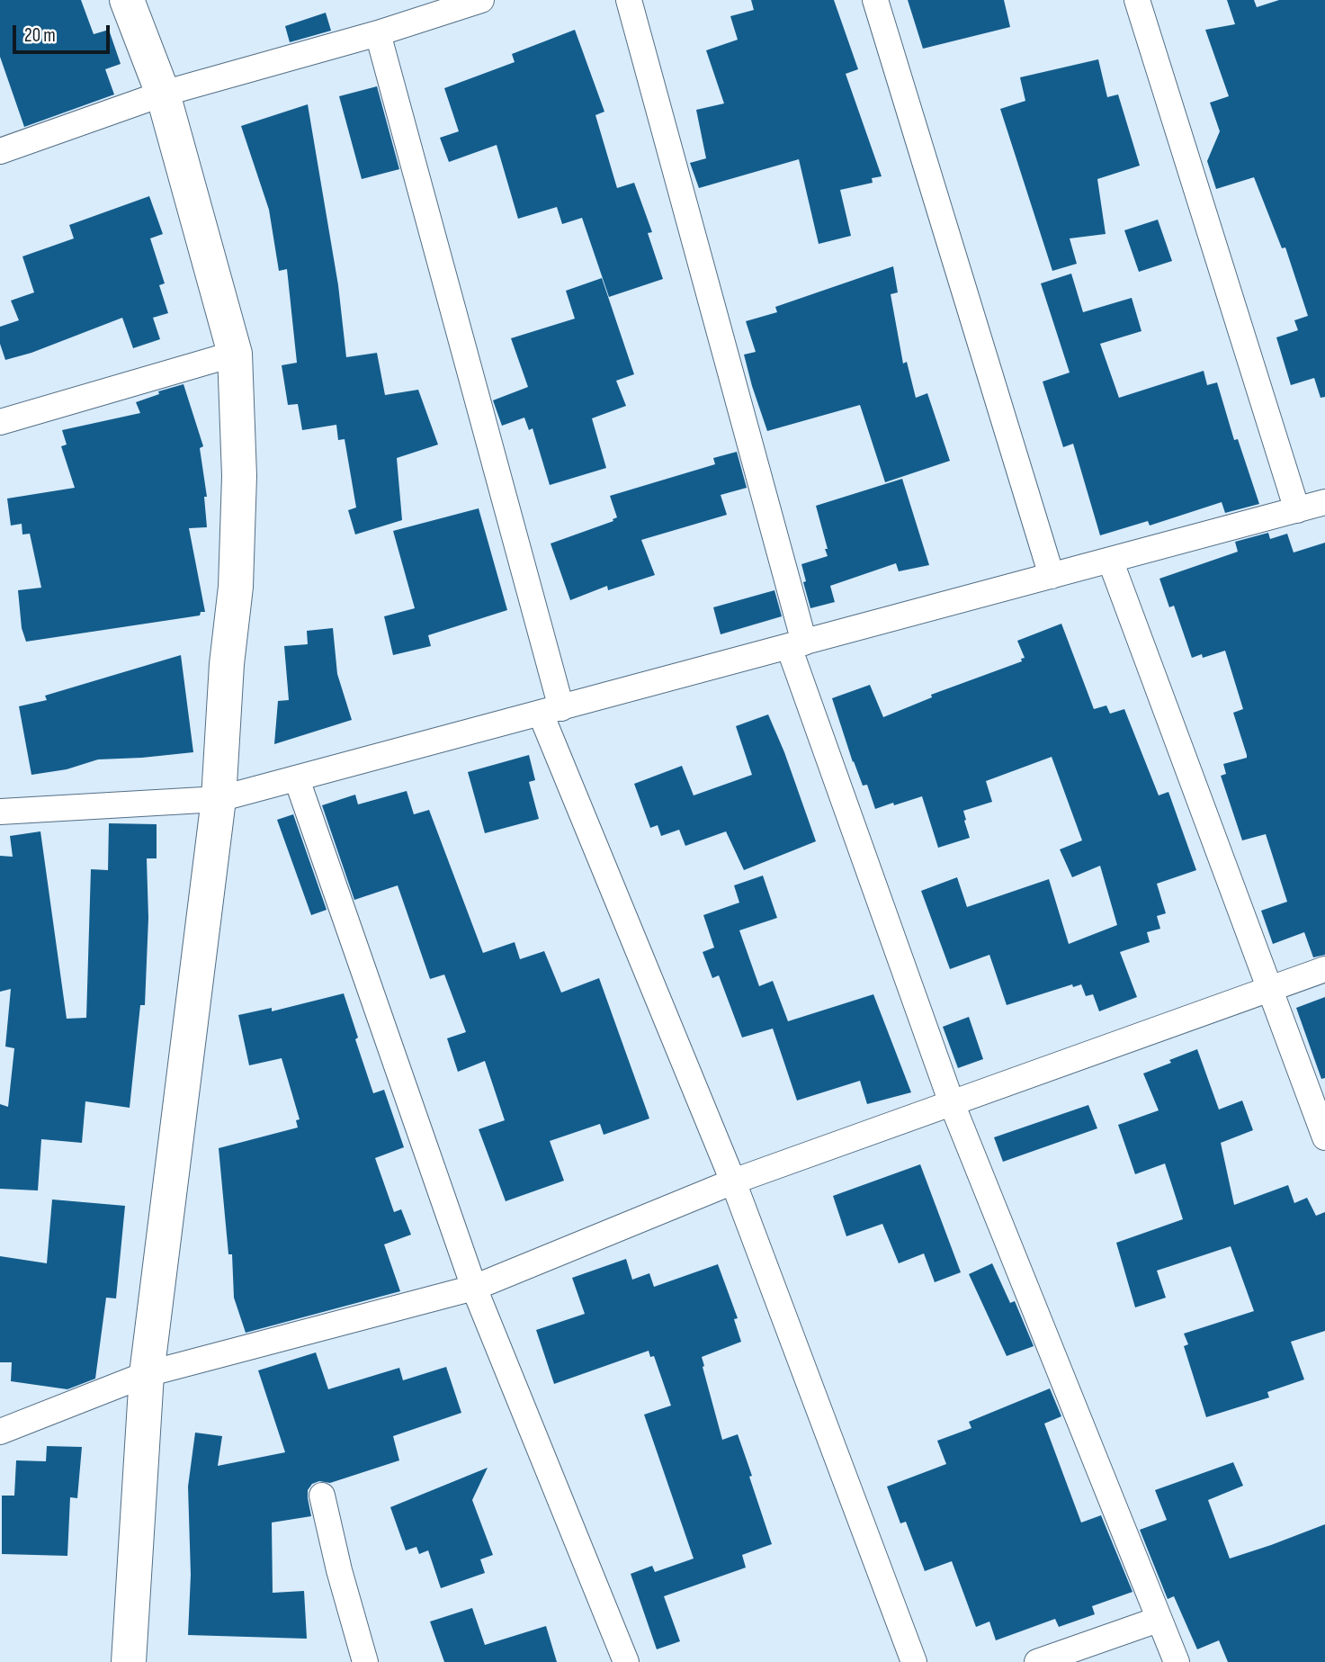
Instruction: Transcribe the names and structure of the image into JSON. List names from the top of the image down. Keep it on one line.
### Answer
{"scale_bar":"20 m"}
